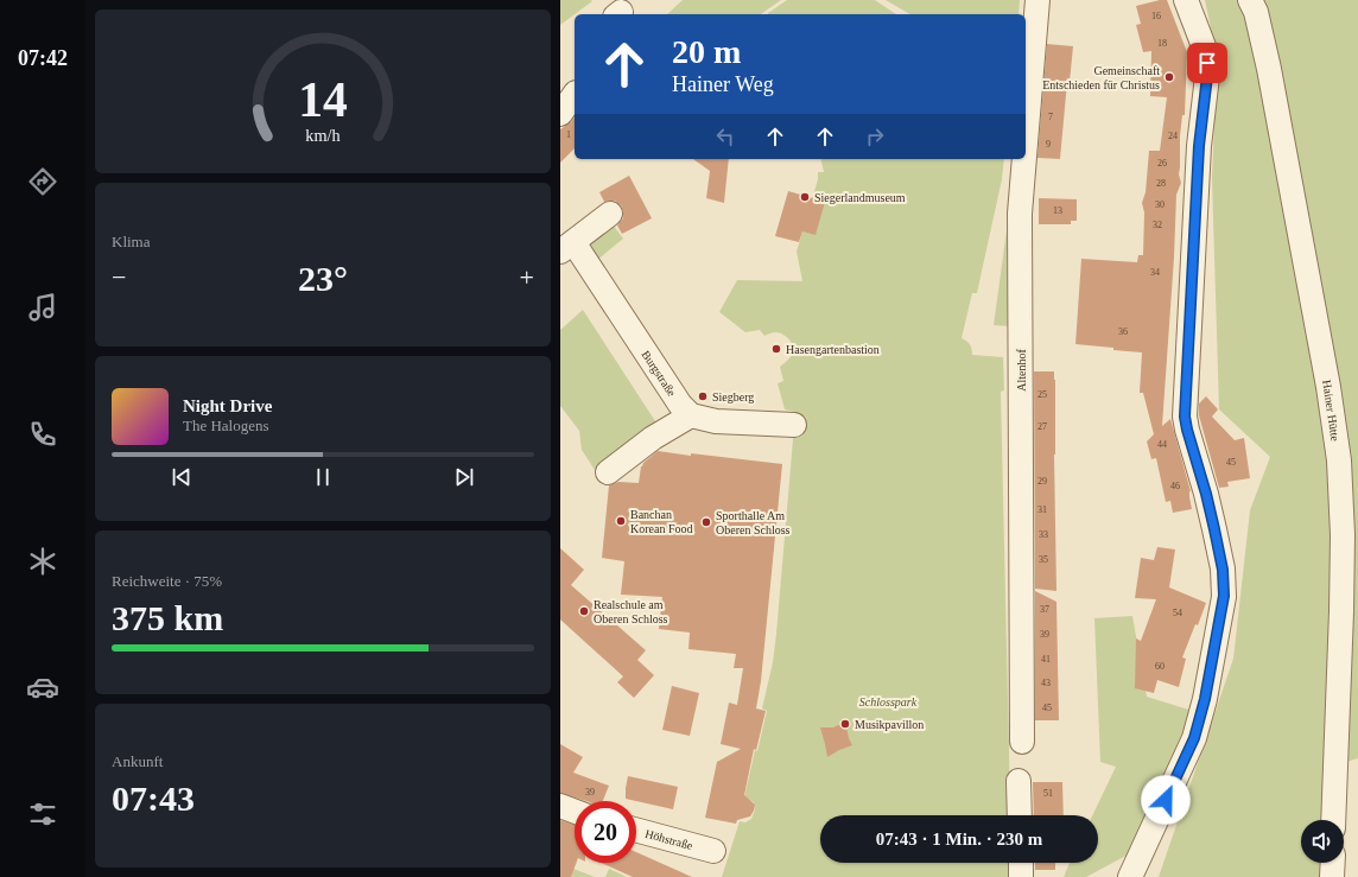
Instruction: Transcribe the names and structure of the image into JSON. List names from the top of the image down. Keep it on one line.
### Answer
{"streets":{"street":["Altenhof","Burgstraße","Hainer Hütte","Höhstraße"]},"parks":["Schlosspark"],"places":["Gemeinschaft Entschieden für Christus","Siegerlandmuseum","Hasengartenbastion","Siegberg","Banchan Korean Food","Sporthalle Am Oberen Schloss","Realschule am Oberen Schloss","Musikpavillon"],"house_numbers":["16","18","7","1","24","9","26","28","30","13","32","34","36","25","27","44","45","29","46","31","33","35","37","54","39","41","60","43","45","39","51"],"page":{"tabs":"07:42","turn":["20 m","Hainer Weg"],"tile":["Klima",["Reichweite · 75%","375 km"],["Ankunft","07:43"]],"heat":["−","23°","+"],"song":["Night Drive","The Halogens"],"limit":"20","trip":"07:43 · 1 Min. · 230 m","gauge":["14","km/h"]}}
